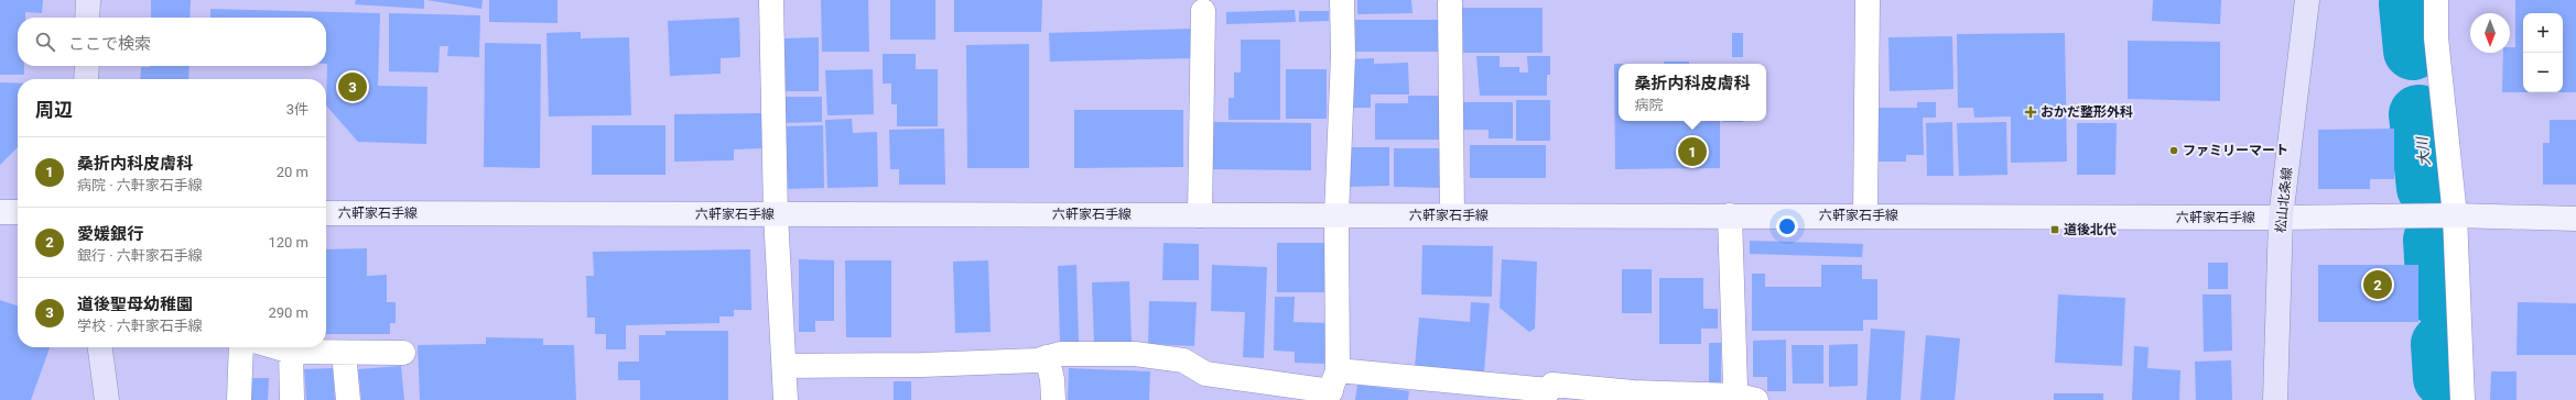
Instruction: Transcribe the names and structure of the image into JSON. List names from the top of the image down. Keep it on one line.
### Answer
{"streets":{"main road":["松山北条線","六軒家石手線"]},"crossings":[["松山北条線","六軒家石手線"]],"water":["大川"],"places":{"health":["おかだ整形外科"],"other":["ファミリーマート"],"transit":["道後北代"]},"north":"bottom","page":{"map_buttons":["+","−"],"search":"ここで検索","popup":["桑折内科皮膚科","病院"],"pins":["3","1","2"],"heading":["周辺","3件"],"list":[{"mark":"1","name":"桑折内科皮膚科","note":"病院 · 六軒家石手線","value":"20 m"},{"mark":"2","name":"愛媛銀行","note":"銀行 · 六軒家石手線","value":"120 m"},{"mark":"3","name":"道後聖母幼稚園","note":"学校 · 六軒家石手線","value":"290 m"}]}}
